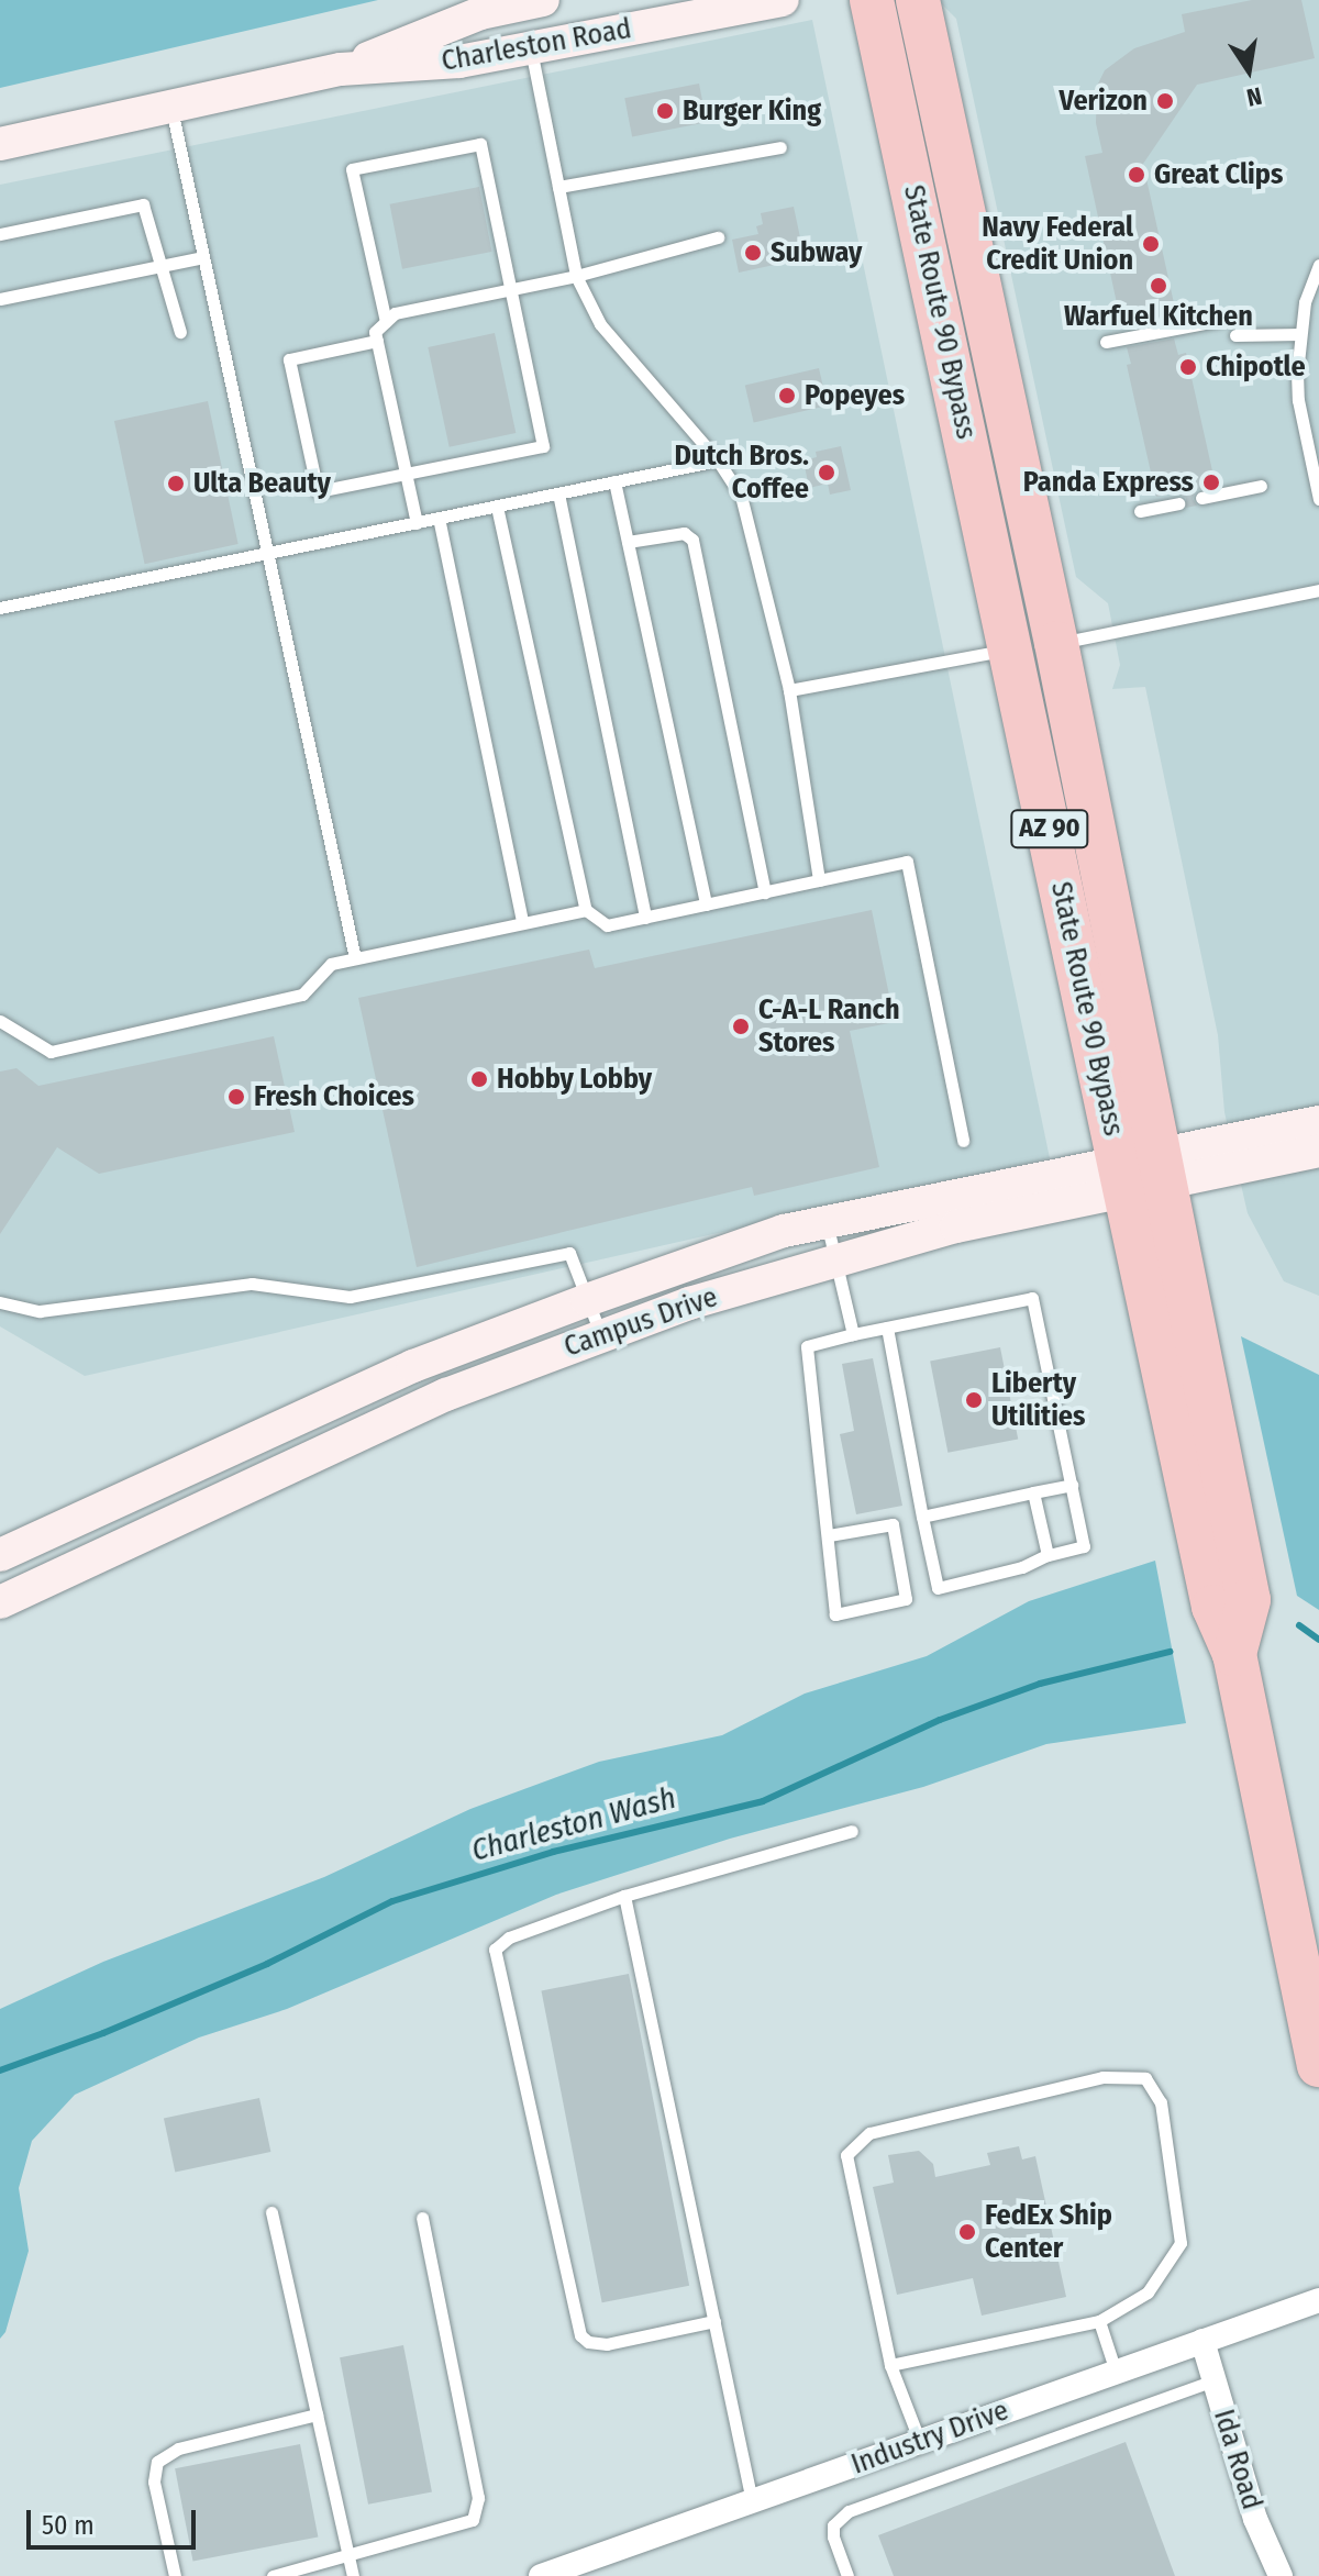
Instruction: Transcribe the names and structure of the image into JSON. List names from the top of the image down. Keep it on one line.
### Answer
{"streets":{"highway":["State Route 90 Bypass","AZ 90"],"street":["Charleston Road","Campus Drive","Industry Drive","Ida Road"]},"crossings":[["State Route 90 Bypass","Campus Drive"],["Industry Drive","Ida Road"]],"water":["Charleston Wash"],"places":["Verizon","Burger King","Great Clips","Navy Federal Credit Union","Subway","Warfuel Kitchen","Chipotle","Popeyes","Dutch Bros. Coffee","Panda Express","Ulta Beauty","C-A-L Ranch Stores","Hobby Lobby","Fresh Choices","Liberty Utilities","FedEx Ship Center"],"scale_bar":"50 m","north":"bottom"}
